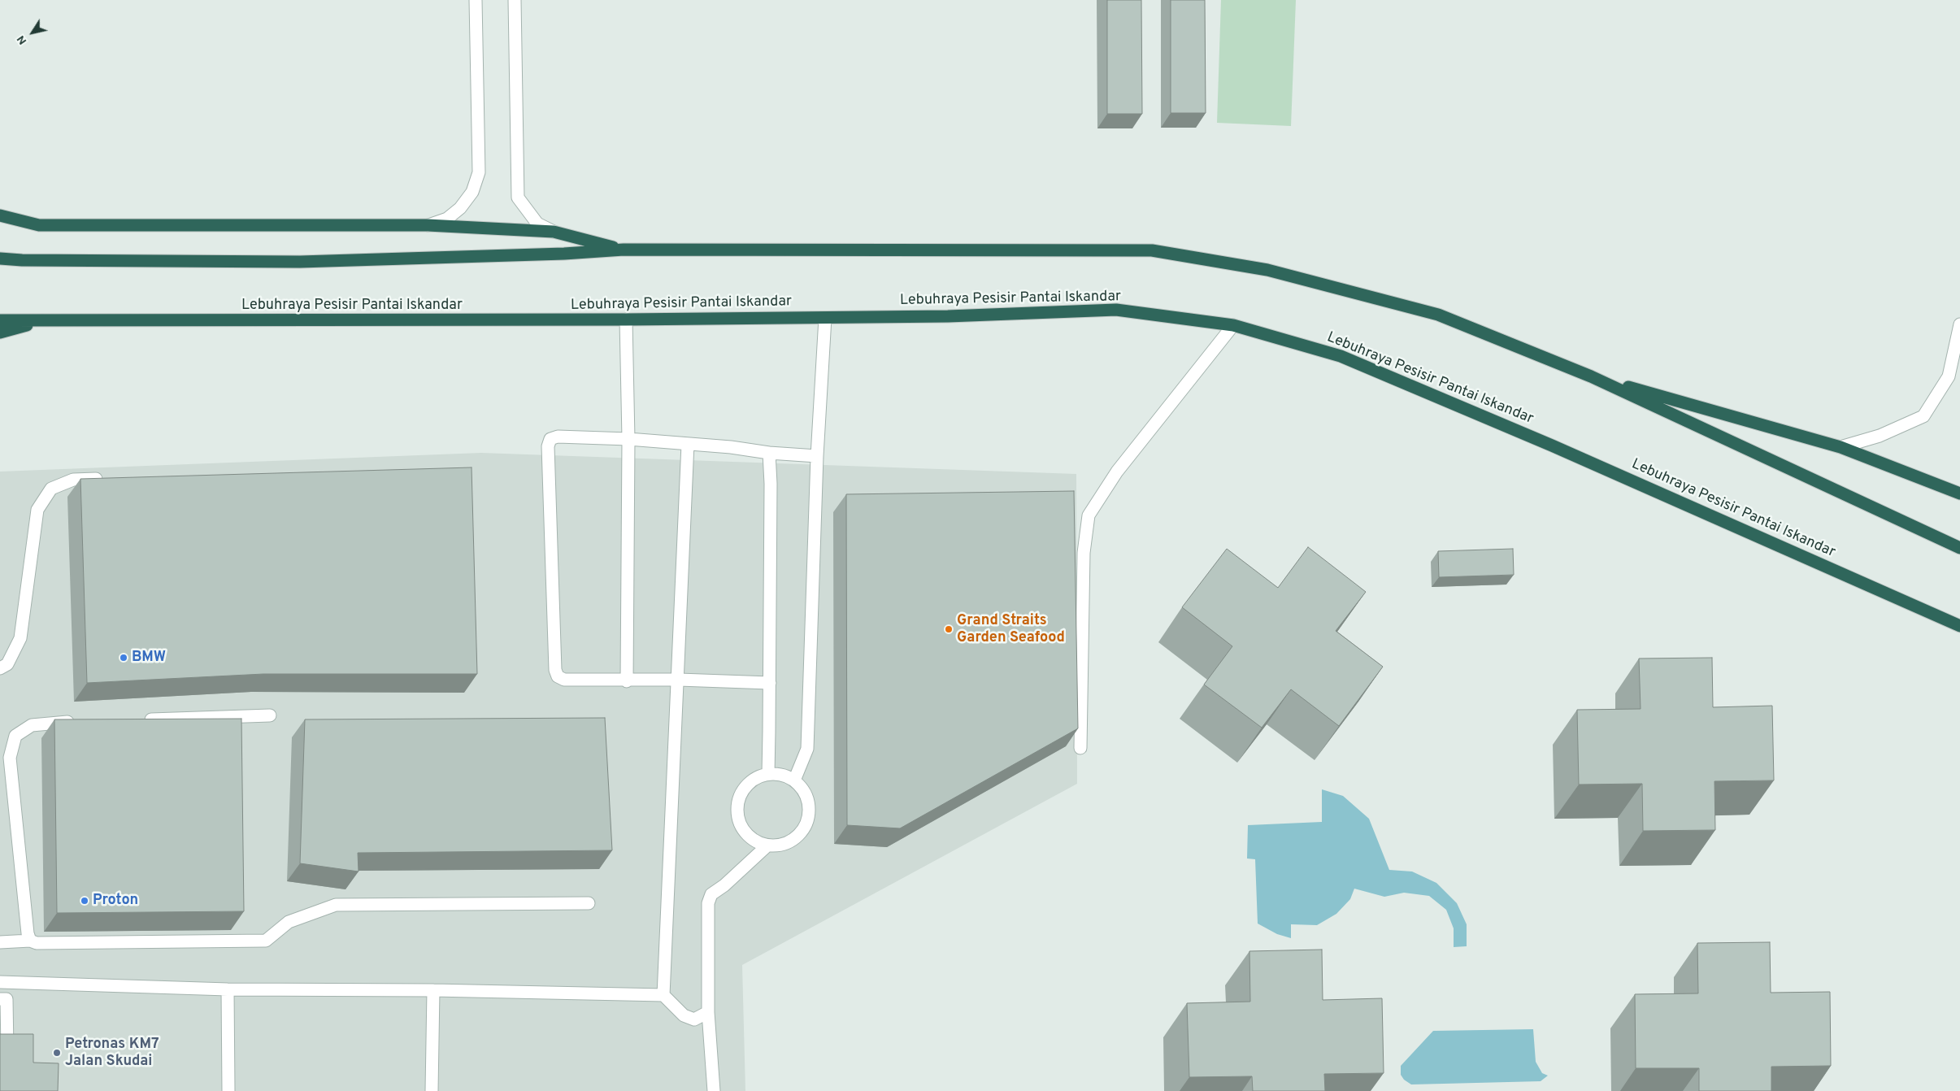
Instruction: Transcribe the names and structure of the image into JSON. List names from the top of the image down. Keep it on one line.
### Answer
{"streets":{"highway":["Lebuhraya Pesisir Pantai Iskandar"]},"places":["Grand Straits Garden Seafood","BMW","Proton","Petronas KM7 Jalan Skudai"],"north":"bottom left"}
